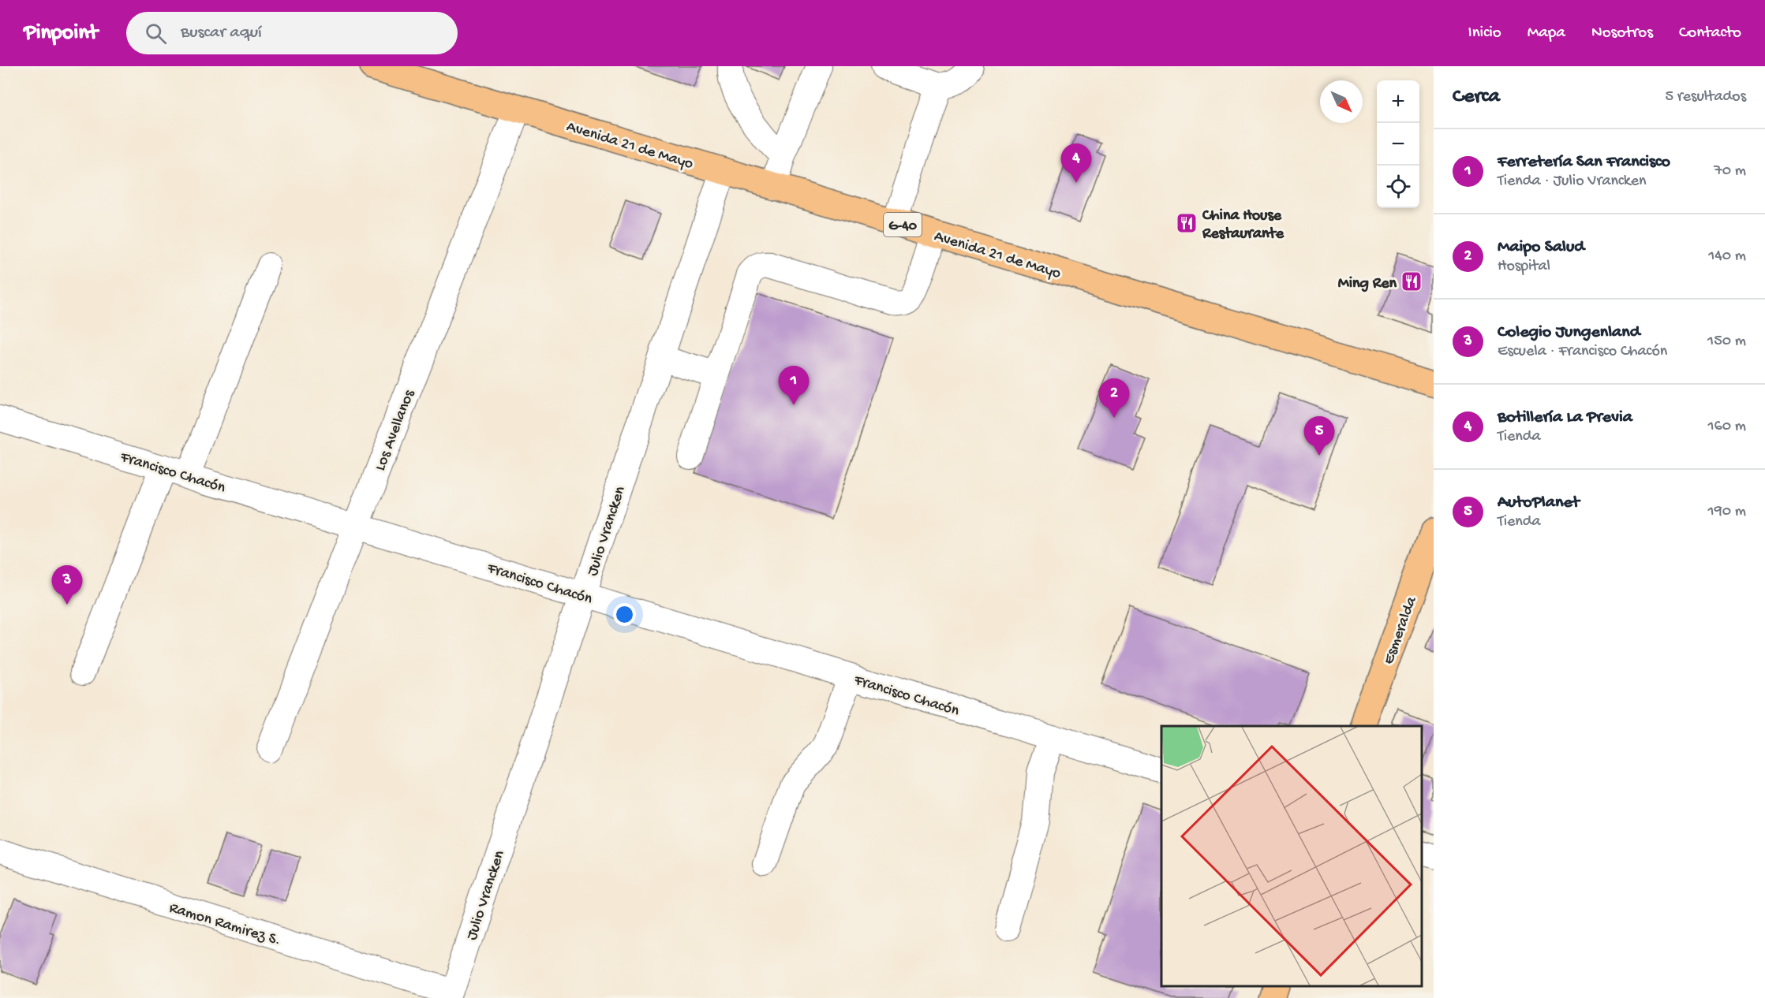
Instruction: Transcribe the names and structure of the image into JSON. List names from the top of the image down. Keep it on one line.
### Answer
{"streets":{"main road":["Avenida 21 de Mayo","G-40","Esmeralda"],"street":["Los Avellanos","Francisco Chacón","Julio Vrancken","Ramon Ramirez S."]},"crossings":[["Avenida 21 de Mayo","Los Avellanos"],["Avenida 21 de Mayo","Julio Vrancken"],["Los Avellanos","Francisco Chacón"],["Francisco Chacón","Julio Vrancken"],["Julio Vrancken","Ramon Ramirez S."]],"places":{"restaurant":["China House Restaurante","Ming Ren"]},"north":"bottom right","page":{"header":"Pinpoint","search":"Buscar aquí","nav":["Inicio","Mapa","Nosotros","Contacto"],"heading":["Cerca","5 resultados"],"map_buttons":["+","−"],"list":[{"mark":"1","name":"Ferretería San Francisco","note":"Tienda · Julio Vrancken","value":"70 m"},{"mark":"2","name":"Maipo Salud","note":"Hospital","value":"140 m"},{"mark":"3","name":"Colegio Jungenland","note":"Escuela · Francisco Chacón","value":"150 m"},{"mark":"4","name":"Botillería La Previa","note":"Tienda","value":"160 m"},{"mark":"5","name":"AutoPlanet","note":"Tienda","value":"190 m"}],"pins":["4","1","2","5","3"]}}
